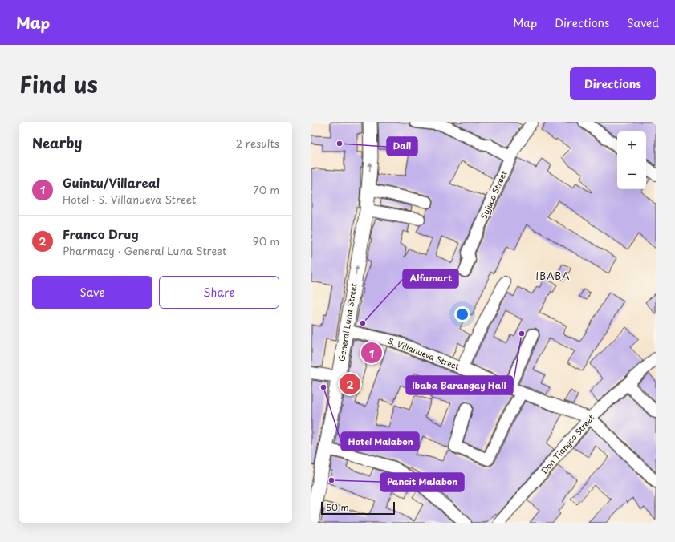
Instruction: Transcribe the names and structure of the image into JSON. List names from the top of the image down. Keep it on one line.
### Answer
{"streets":{"main road":["General Luna Street"],"street":["Syjuco Street","S. Villanueva Street","Don Tiangco Street"]},"crossings":[["General Luna Street","S. Villanueva Street"],["S. Villanueva Street","Don Tiangco Street"]],"one_way":["General Luna Street"],"districts":["IBABA"],"places":["Dali","Alfamart","Ibaba Barangay Hall","Hotel Malabon","Pancit Malabon"],"scale_bar":"50 m","page":{"header":"Map","nav":["Map","Directions","Saved"],"title":"Find us","buttons":["Directions",["Save","Share"]],"heading":["Nearby","2 results"],"map_buttons":["+","−"],"list":[{"mark":"1","name":"Guintu/Villareal","note":"Hotel · S. Villanueva Street","value":"70 m"},{"mark":"2","name":"Franco Drug","note":"Pharmacy · General Luna Street","value":"90 m"}],"pins":["1","2"],"scale":"50 m"}}
